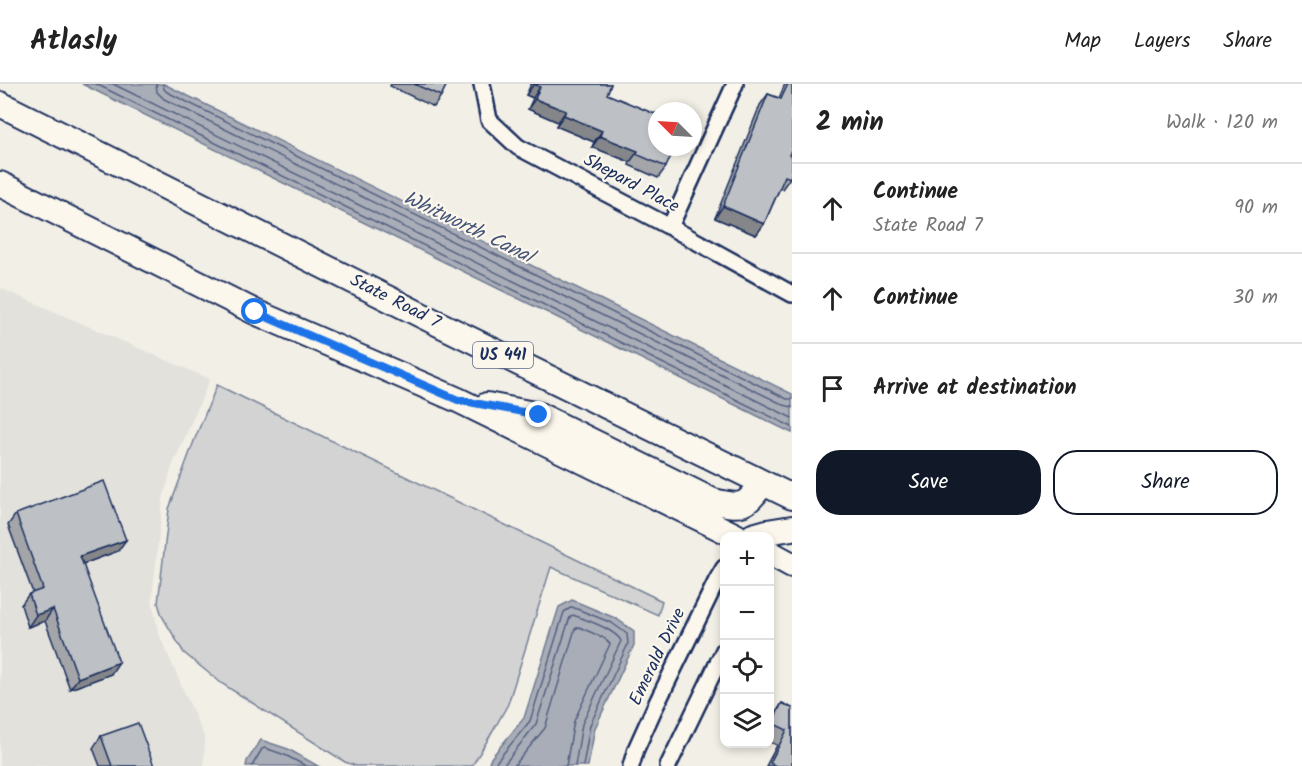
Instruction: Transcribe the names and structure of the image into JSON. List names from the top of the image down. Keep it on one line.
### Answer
{"streets":{"main road":["State Road 7","US 441"],"street":["Shepard Place","Emerald Drive"]},"water":["Whitworth Canal"],"north":"top left","page":{"header":"Atlasly","nav":["Map","Layers","Share"],"heading":["2 min","Walk · 120 m"],"list":[["Continue","State Road 7","90 m"],["Continue","30 m"],"Arrive at destination"],"buttons":["Save","Share"],"map_buttons":["+","−"]}}
